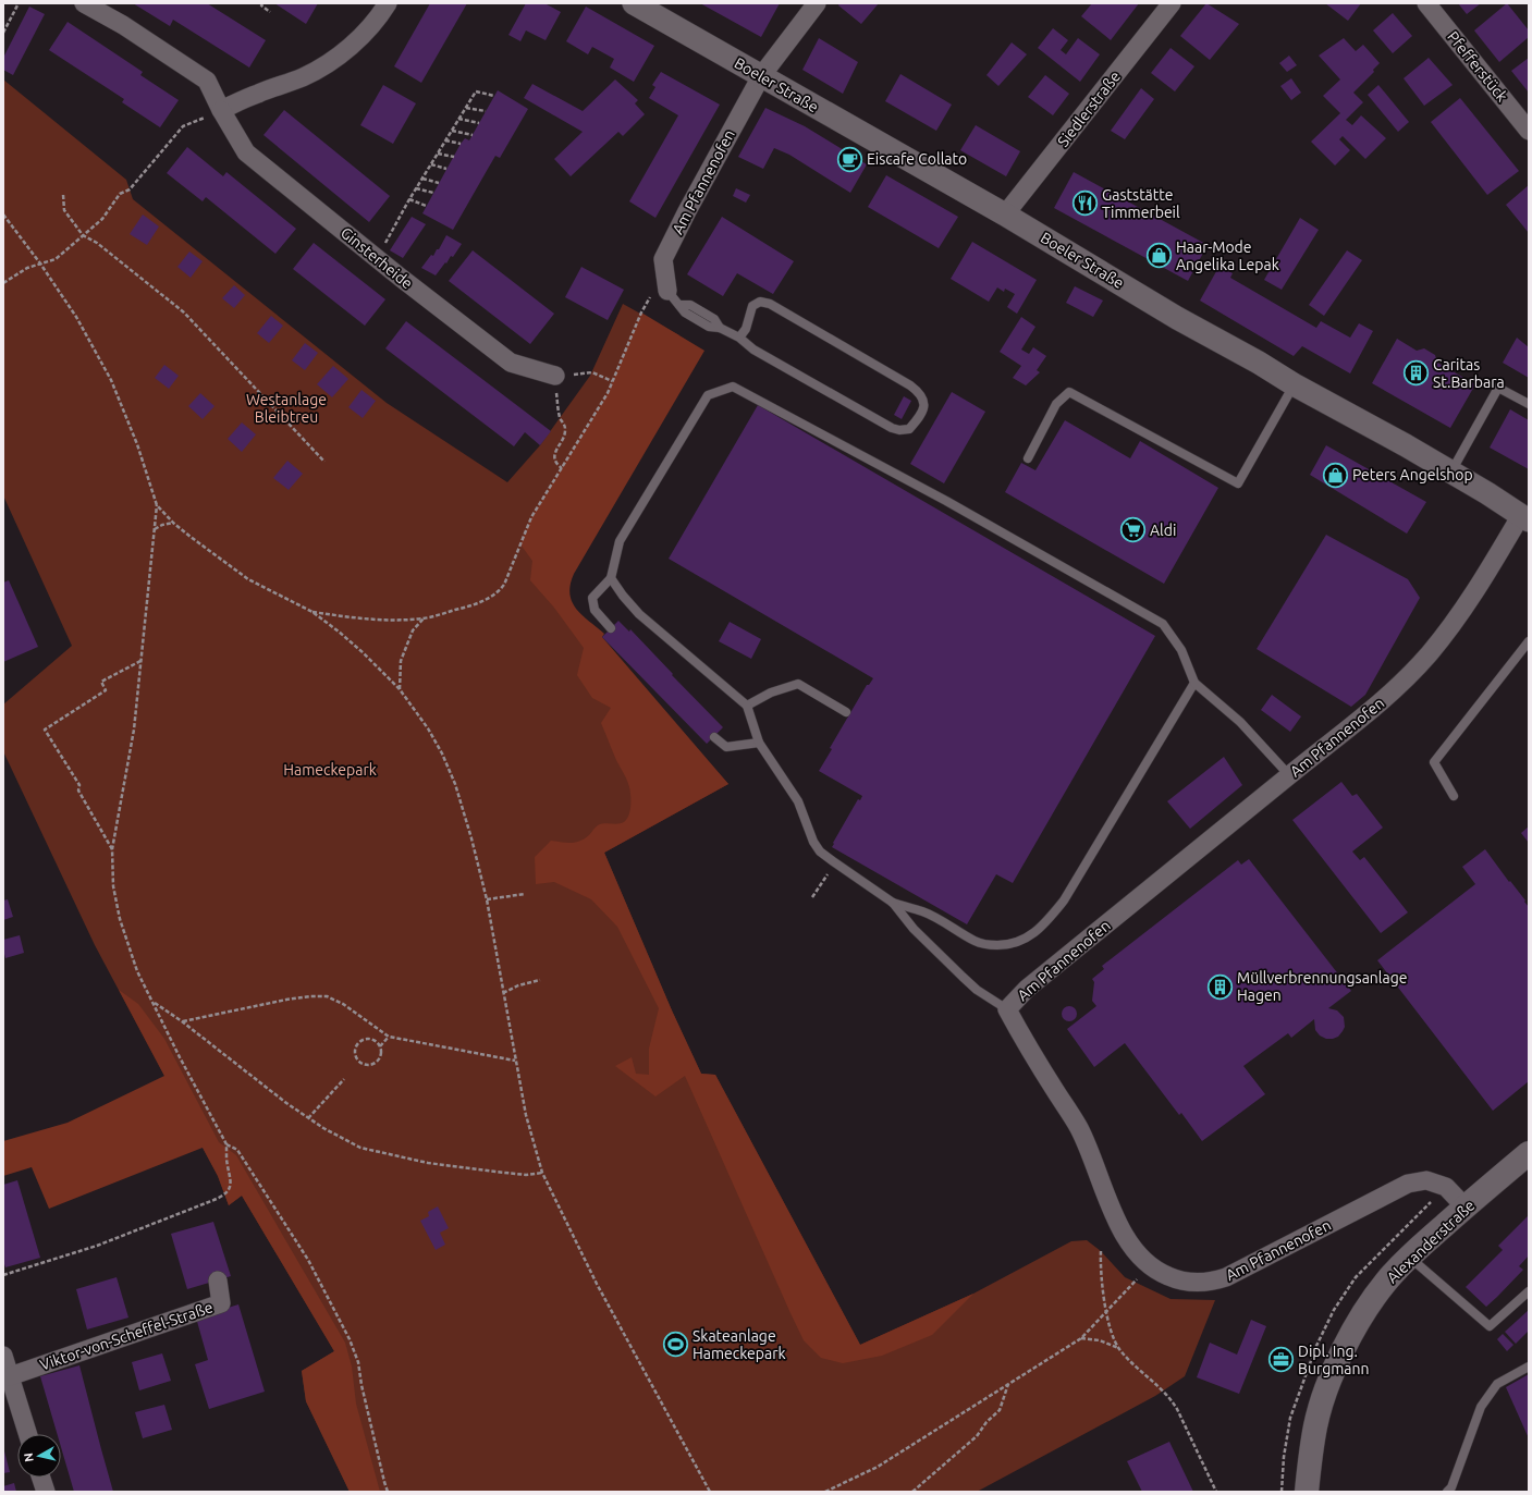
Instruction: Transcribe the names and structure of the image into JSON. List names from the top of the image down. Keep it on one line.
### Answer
{"streets":{"main road":["Alexanderstraße"],"street":["Pfefferstück","Boeler Straße","Siedlerstraße","Am Pfannenofen","Ginsterheide","Viktor-von-Scheffel-Straße"]},"crossings":[["Boeler Straße","Siedlerstraße"],["Boeler Straße","Am Pfannenofen"],["Am Pfannenofen","Alexanderstraße"]],"parks":["Westanlage Bleibtreu","Hameckepark"],"places":{"cafe":["Eiscafe Collato"],"restaurant":["Gaststätte Timmerbeil"],"shop":["Haar-Mode Angelika Lepak","Peters Angelshop"],"building":["Caritas St.Barbara","Müllverbrennungsanlage Hagen"],"supermarket":["Aldi"],"sports":["Skateanlage Hameckepark"],"office":["Dipl. Ing. Burgmann"]},"north":"left"}
